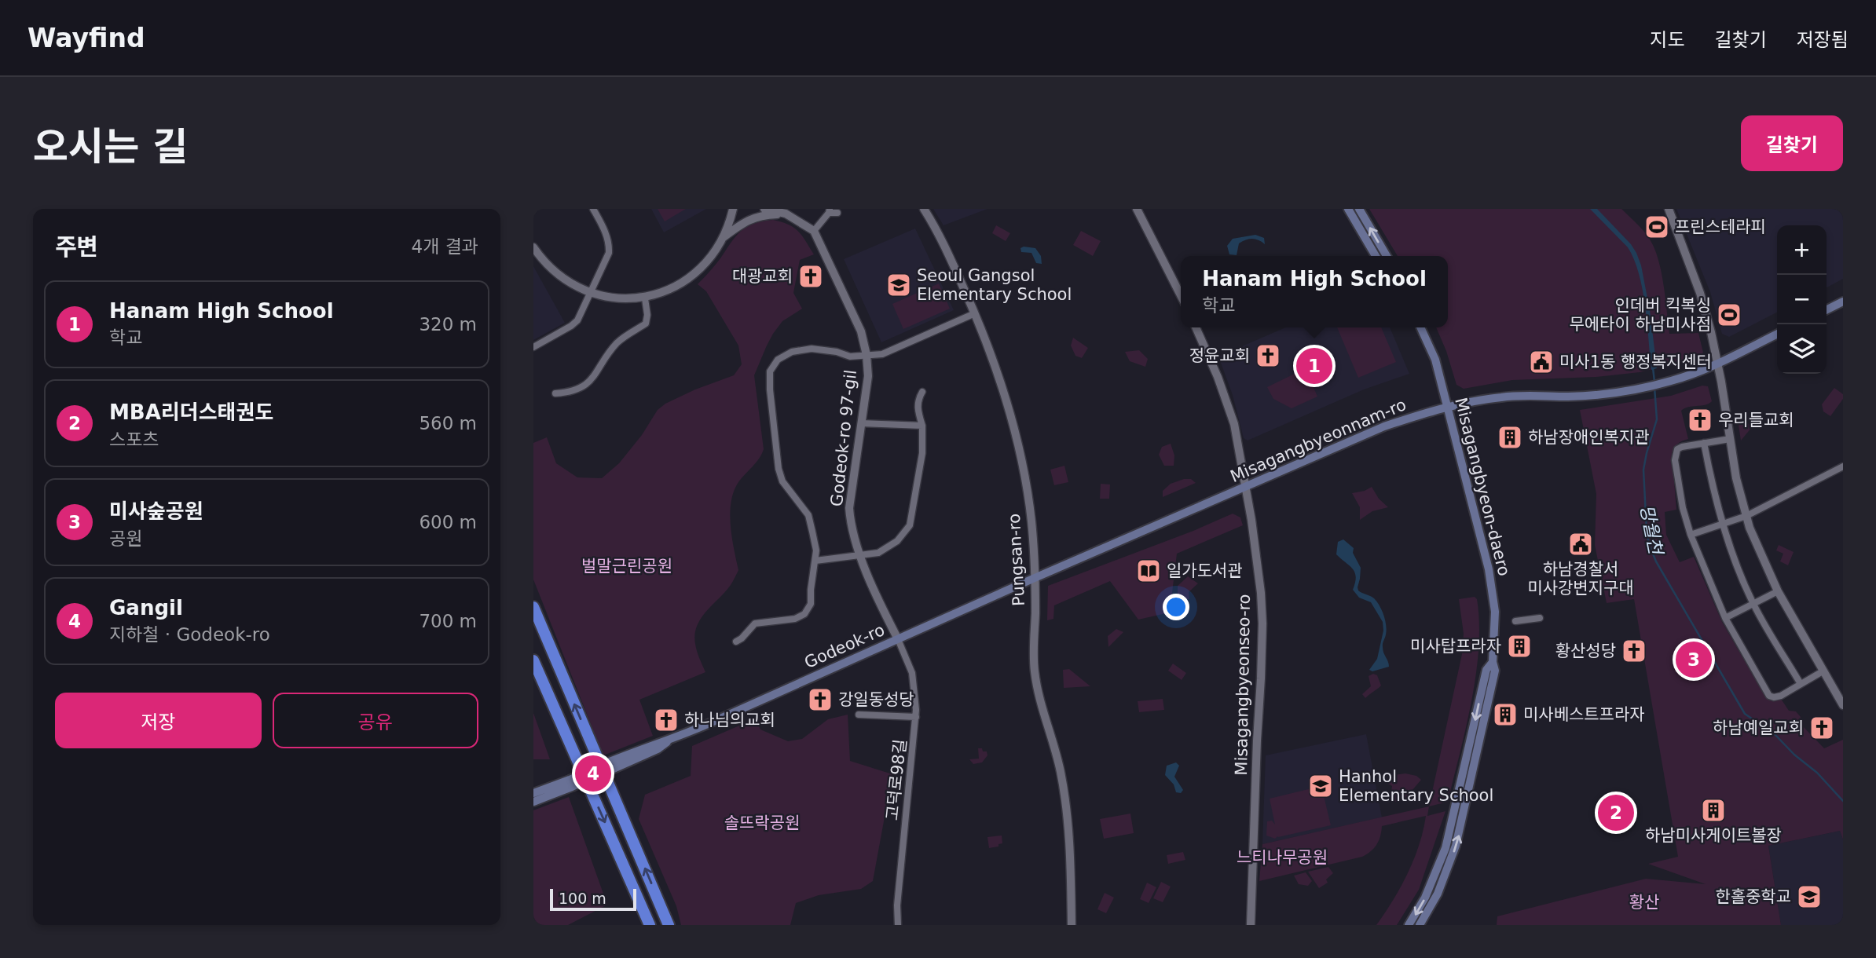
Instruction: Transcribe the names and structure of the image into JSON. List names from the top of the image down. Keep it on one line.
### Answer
{"streets":{"main road":["Misagangbyeonnam-ro","Misagangbyeon-daero","Godeok-ro"],"street":["Godeok-ro 97-gil","Pungsan-ro","Misagangbyeonseo-ro","고덕로98길"]},"crossings":[["Godeok-ro 97-gil","Godeok-ro"],["Godeok-ro 97-gil","고덕로98길"],["Misagangbyeonnam-ro","Misagangbyeon-daero"],["Misagangbyeonnam-ro","Pungsan-ro"],["Misagangbyeonnam-ro","Godeok-ro"],["Misagangbyeonnam-ro","Misagangbyeonseo-ro"],["Pungsan-ro","Godeok-ro"],["Godeok-ro","고덕로98길"]],"water":["망월천"],"parks":["벌말근린공원","솔뜨락공원","느티나무공원","황산"],"places":{"sports":["프린스테라피","인데버 킥복싱 무에타이 하남미사점"],"church":["대광교회","정윤교회","우리들교회","황산성당","강일동성당","하나님의교회","하남예일교회"],"school or university":["Seoul Gangsol Elementary School","Hanhol Elementary School","한홀중학교"],"public building":["미사1동 행정복지센터","하남경찰서 미사강변지구대"],"building":["하남장애인복지관","미사탑프라자","미사베스트프라자","하남미사게이트볼장"],"library":["일가도서관"]},"scale_bar":"100 m","page":{"header":"Wayfind","nav":["지도","길찾기","저장됨"],"title":"오시는 길","buttons":["길찾기",["저장","공유"]],"heading":["주변","4개 결과"],"map_buttons":["+","−"],"popup":["Hanam High School","학교"],"list":[{"mark":"1","name":"Hanam High School","note":"학교","value":"320 m"},{"mark":"2","name":"MBA리더스태권도","note":"스포츠","value":"560 m"},{"mark":"3","name":"미사숲공원","note":"공원","value":"600 m"},{"mark":"4","name":"Gangil","note":"지하철 · Godeok-ro","value":"700 m"}],"pins":["1","3","4","2"],"scale":"100 m"}}
